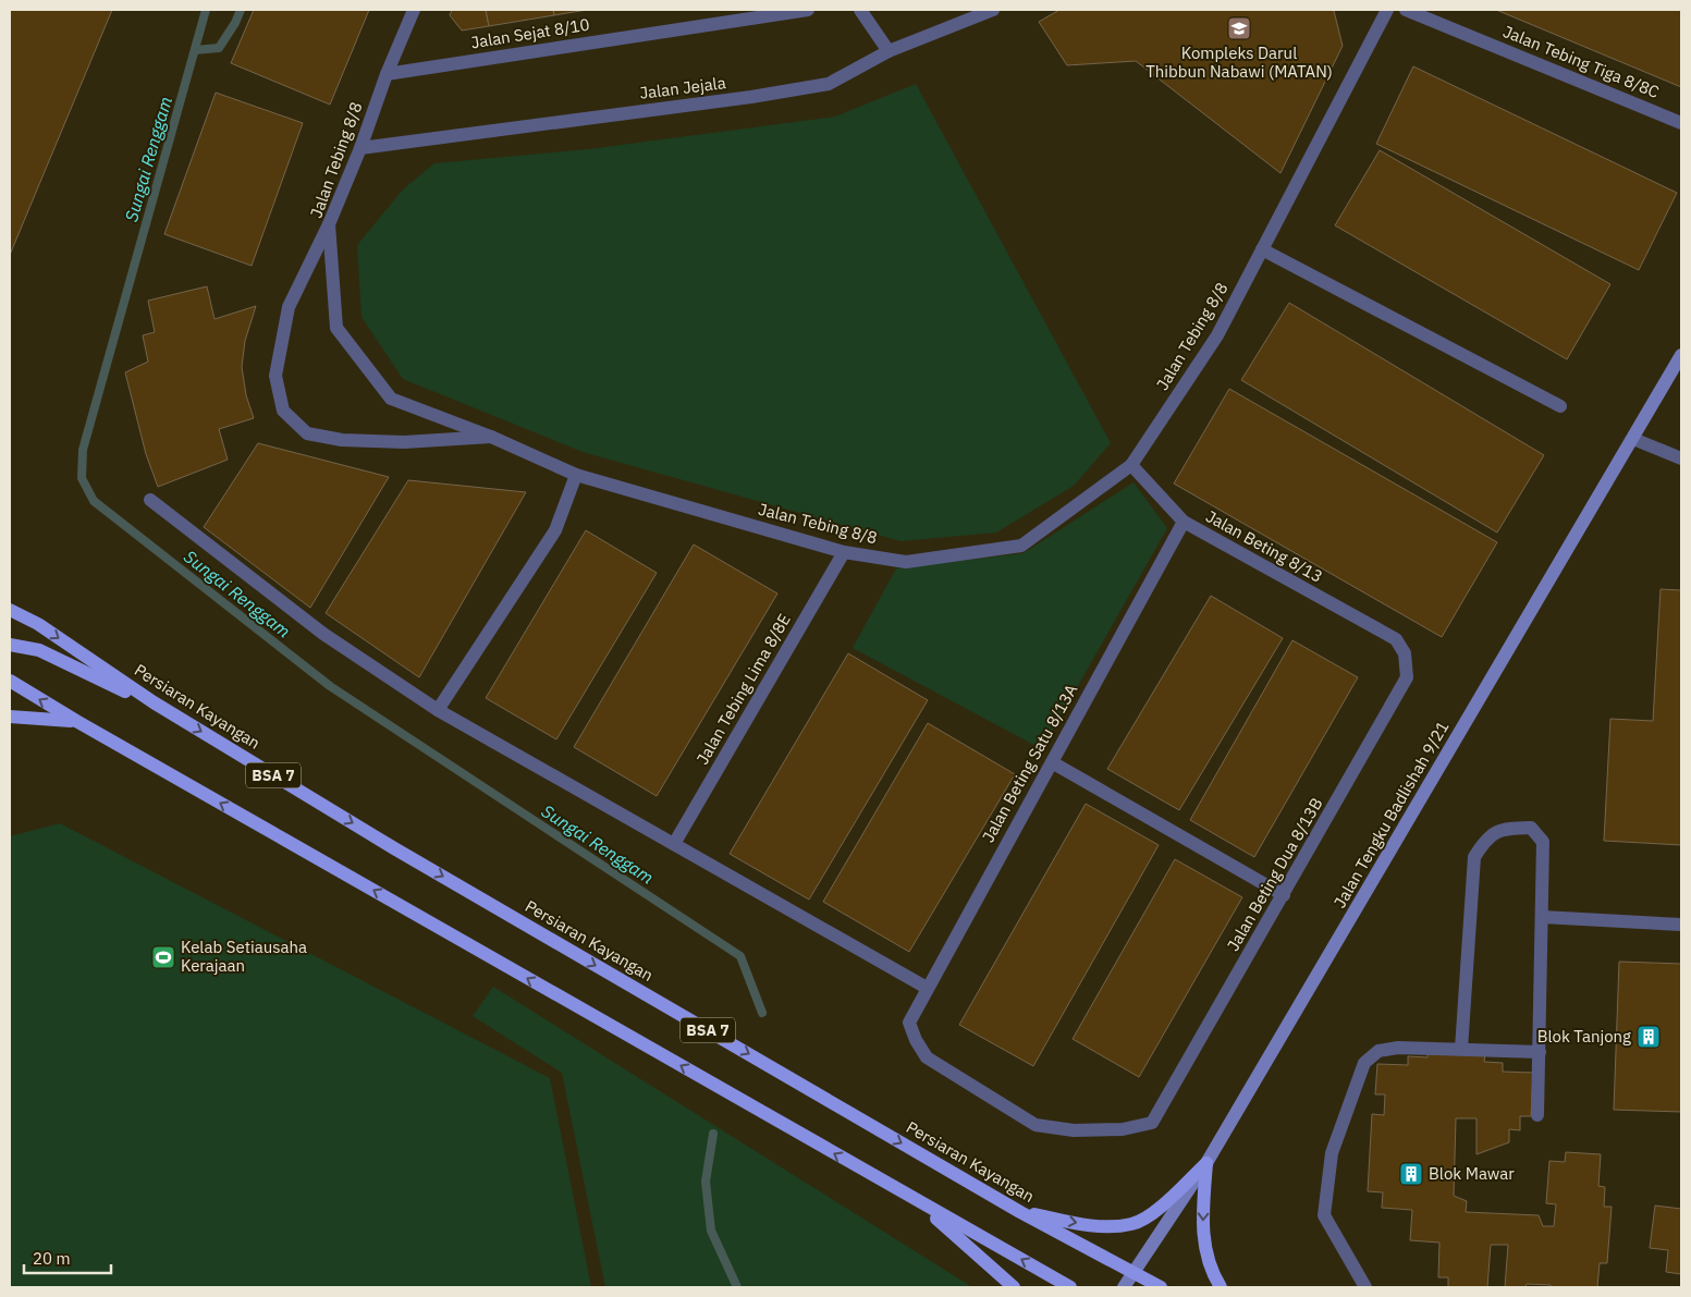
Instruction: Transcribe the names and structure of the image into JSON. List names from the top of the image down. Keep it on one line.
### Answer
{"streets":{"main road":["Persiaran Kayangan","BSA 7"],"street":["Jalan Sejat 8/10","Jalan Tebing Tiga 8/8C","Jalan Jejala","Jalan Tebing 8/8","Jalan Beting 8/13","Jalan Tebing Lima 8/8E","Jalan Beting Satu 8/13A","Jalan Tengku Badlishah 9/21","Jalan Beting Dua 8/13B"]},"crossings":[["Jalan Sejat 8/10","Jalan Tebing 8/8"],["Jalan Jejala","Jalan Tebing 8/8"],["Jalan Tebing 8/8","Jalan Beting 8/13"],["Jalan Tebing 8/8","Jalan Tebing Lima 8/8E"],["Jalan Beting 8/13","Jalan Beting Satu 8/13A"],["Jalan Beting 8/13","Jalan Beting Dua 8/13B"],["Persiaran Kayangan","BSA 7"],["Persiaran Kayangan","Jalan Tengku Badlishah 9/21"],["Jalan Beting Satu 8/13A","Jalan Beting Dua 8/13B"]],"water":["Sungai Renggam"],"places":{"school or university":["Kompleks Darul Thibbun Nabawi (MATAN)"],"sports":["Kelab Setiausaha Kerajaan"],"building":["Blok Tanjong","Blok Mawar"]},"scale_bar":"20 m"}
